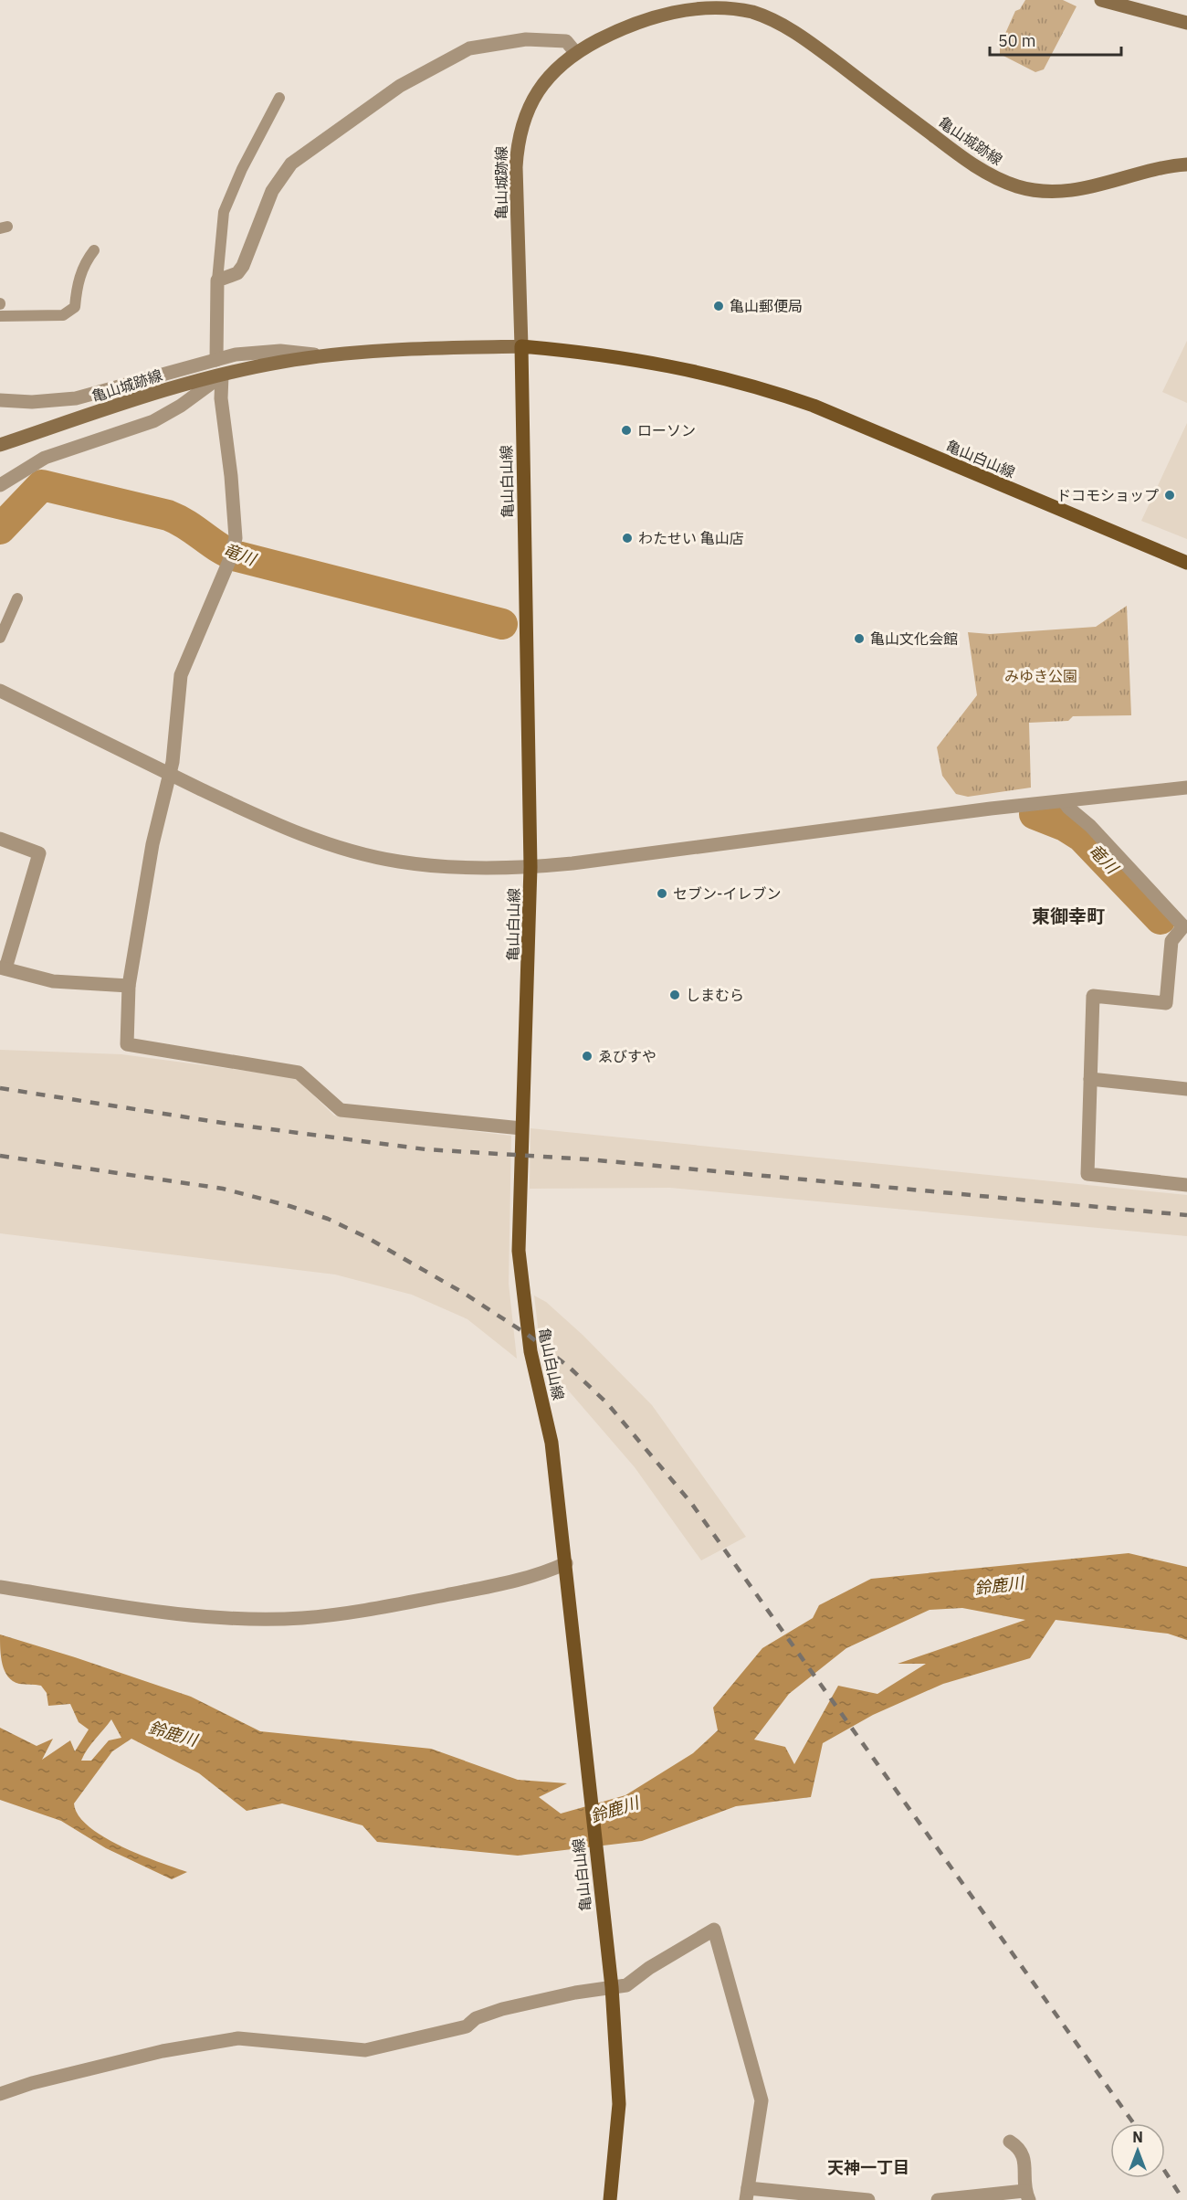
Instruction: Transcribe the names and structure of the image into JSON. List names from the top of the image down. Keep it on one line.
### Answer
{"streets":{"main road":["亀山城跡線","亀山白山線"]},"crossings":[["亀山城跡線","亀山白山線"]],"districts":["東御幸町","天神一丁目"],"water":["竜川","鈴鹿川"],"parks":["みゆき公園"],"places":["亀山郵便局","ローソン","ドコモショップ","わたせい 亀山店","亀山文化会館","セブン-イレブン","しまむら","ゑびすや"],"scale_bar":"50 m","north":"top"}
